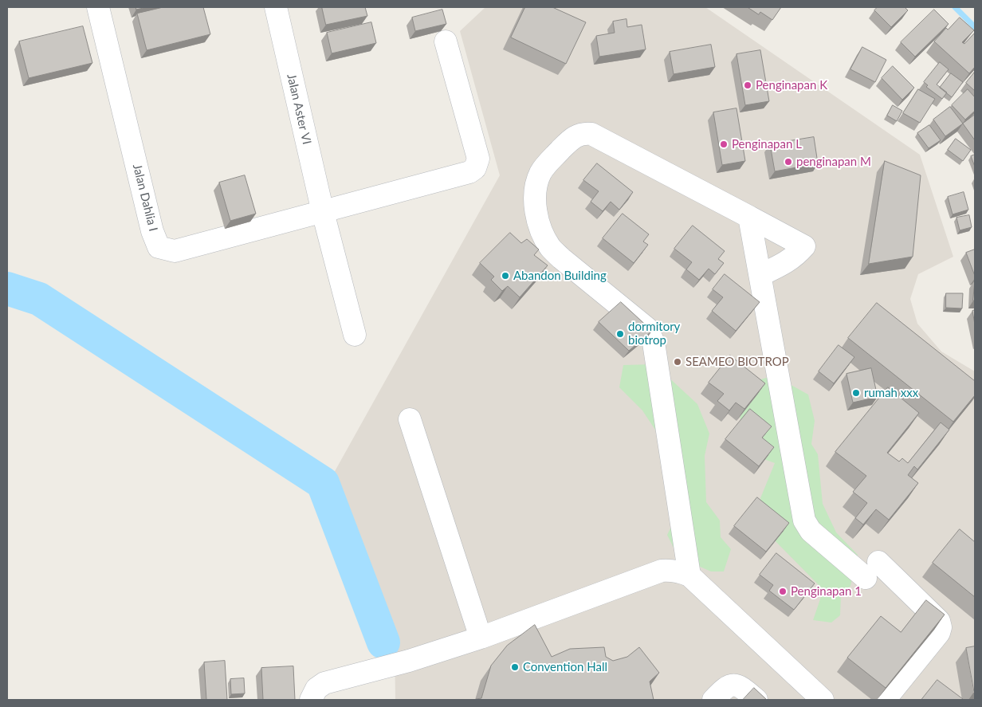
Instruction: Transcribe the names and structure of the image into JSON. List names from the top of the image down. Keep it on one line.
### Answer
{"streets":{"street":["Jalan Aster VI","Jalan Dahlia I"]},"crossings":[["Jalan Aster VI","Jalan Dahlia I"]],"places":["Penginapan K","Penginapan L","penginapan M","Abandon Building","dormitory biotrop","SEAMEO BIOTROP","rumah xxx","Penginapan 1","Convention Hall"]}
